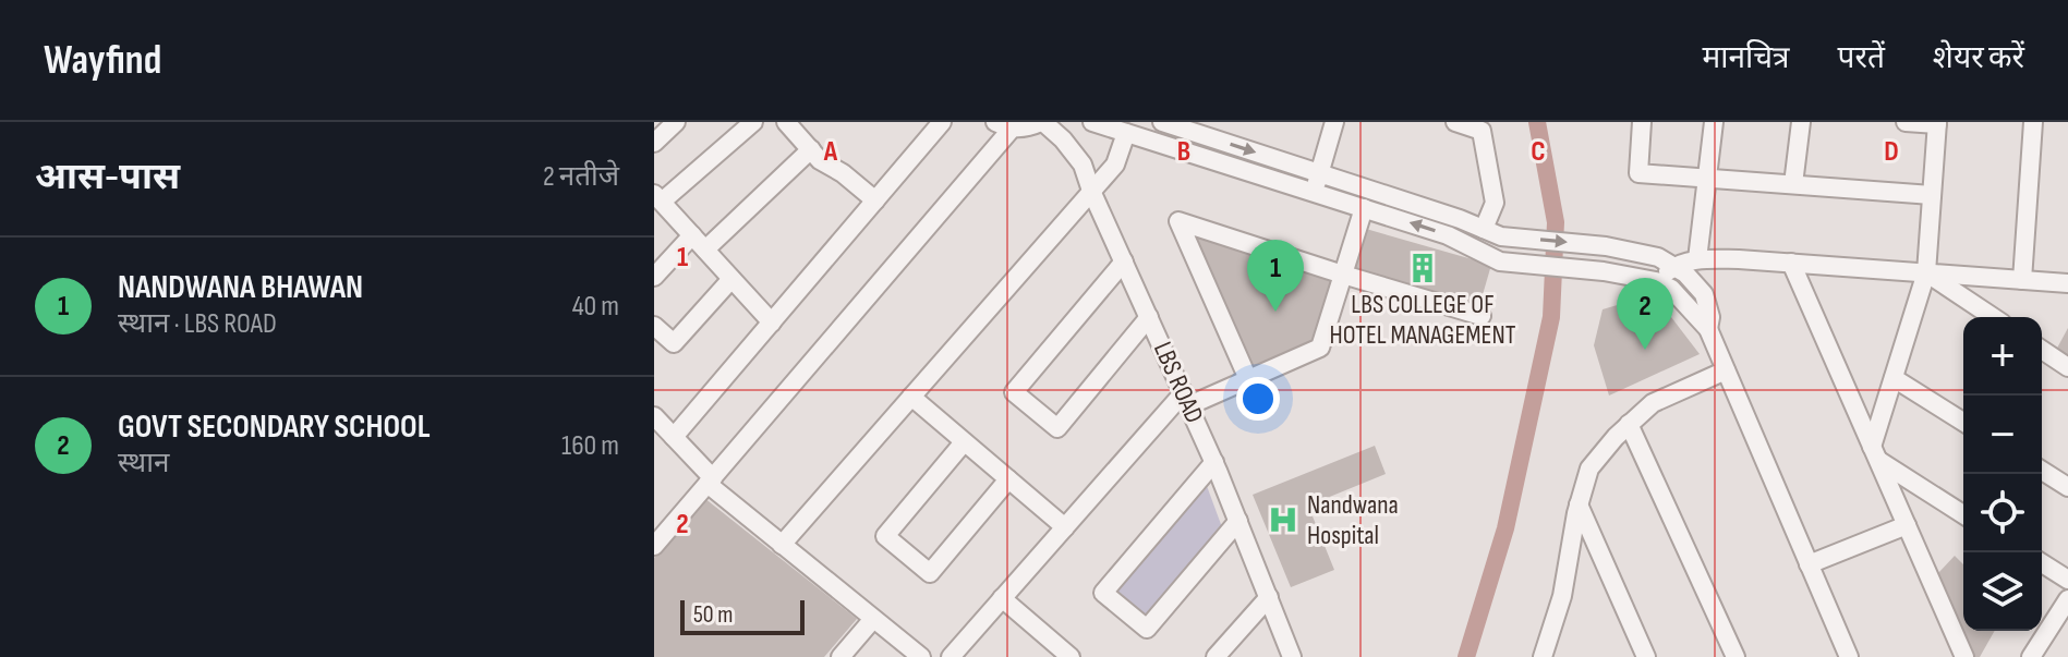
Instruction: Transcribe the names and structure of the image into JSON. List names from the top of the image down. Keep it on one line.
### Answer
{"streets":{"street":["LBS ROAD"]},"places":{"building":["LBS COLLEGE OF HOTEL MANAGEMENT"],"hospital":["Nandwana Hospital"]},"scale_bar":"50 m","page":{"header":"Wayfind","nav":["मानचित्र","परतें","शेयर करें"],"heading":["आस-पास","2 नतीजे"],"list":[{"mark":"1","name":"NANDWANA BHAWAN","note":"स्थान · LBS ROAD","value":"40 m"},{"mark":"2","name":"GOVT SECONDARY SCHOOL","note":"स्थान","value":"160 m"}],"pins":["1","2"],"map_buttons":["+","−"],"scale":"50 m"},"grid":{"columns":["A","B","C","D"],"rows":["1","2"]}}
